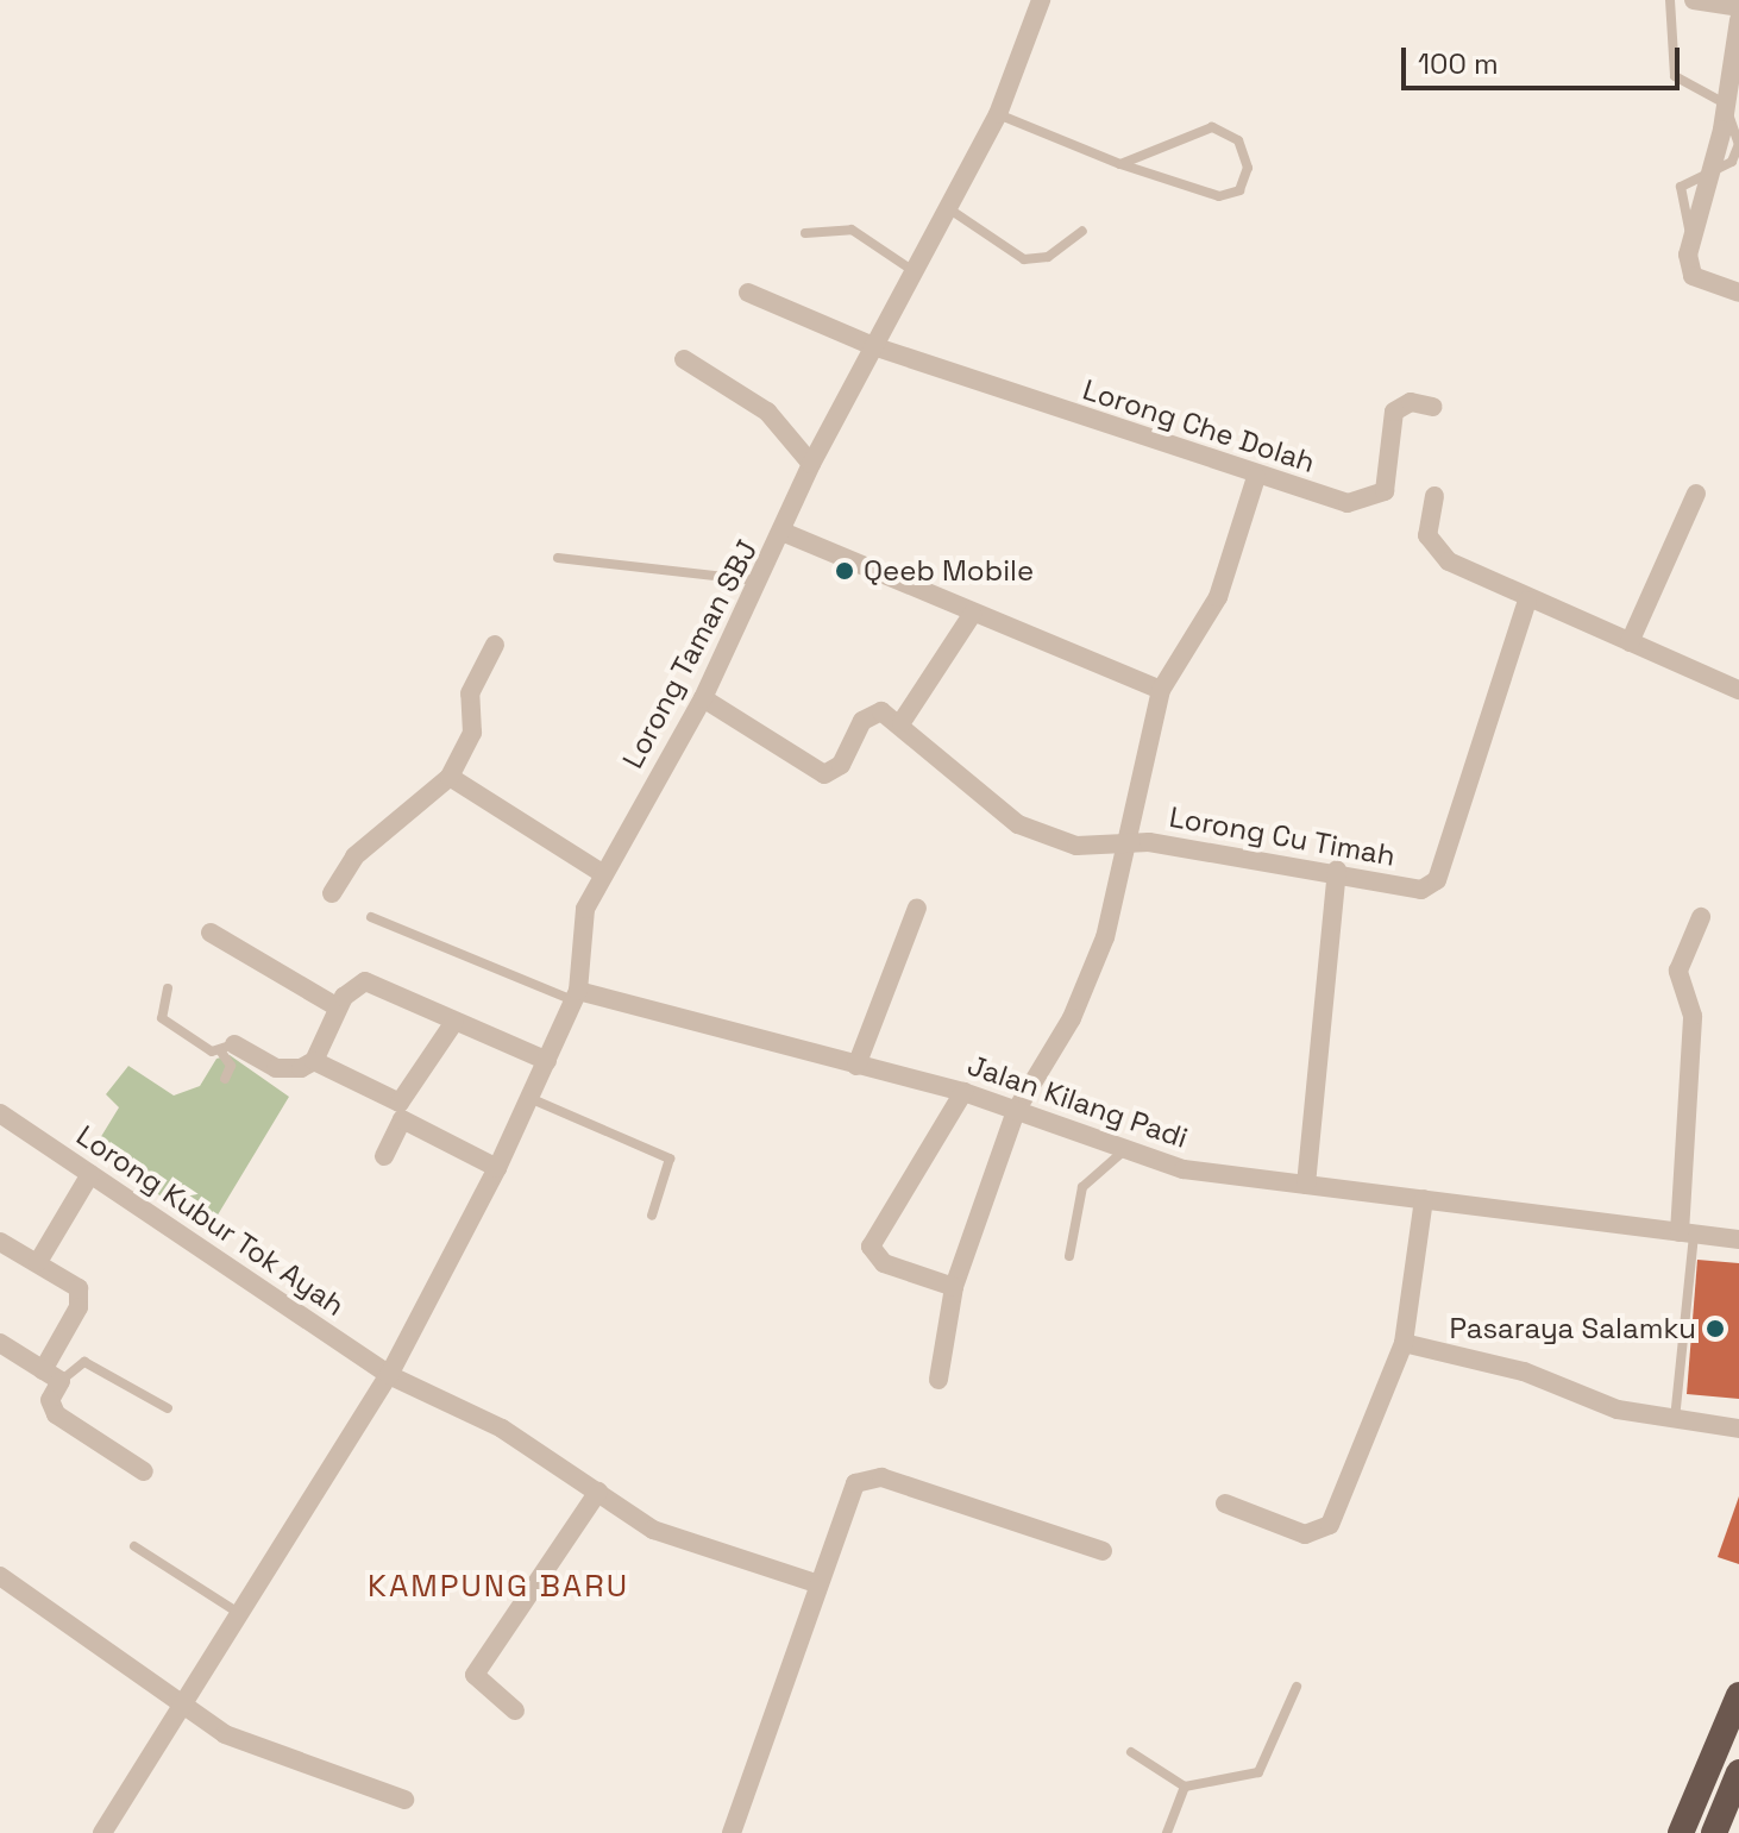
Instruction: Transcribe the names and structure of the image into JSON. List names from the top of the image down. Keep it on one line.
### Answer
{"streets":{"street":["Lorong Che Dolah","Lorong Taman SBJ","Lorong Cu Timah","Jalan Kilang Padi","Lorong Kubur Tok Ayah"]},"crossings":[["Lorong Che Dolah","Lorong Taman SBJ"],["Lorong Taman SBJ","Jalan Kilang Padi"]],"districts":["KAMPUNG BARU"],"places":["Qeeb Mobile","Pasaraya Salamku"],"scale_bar":"100 m"}
